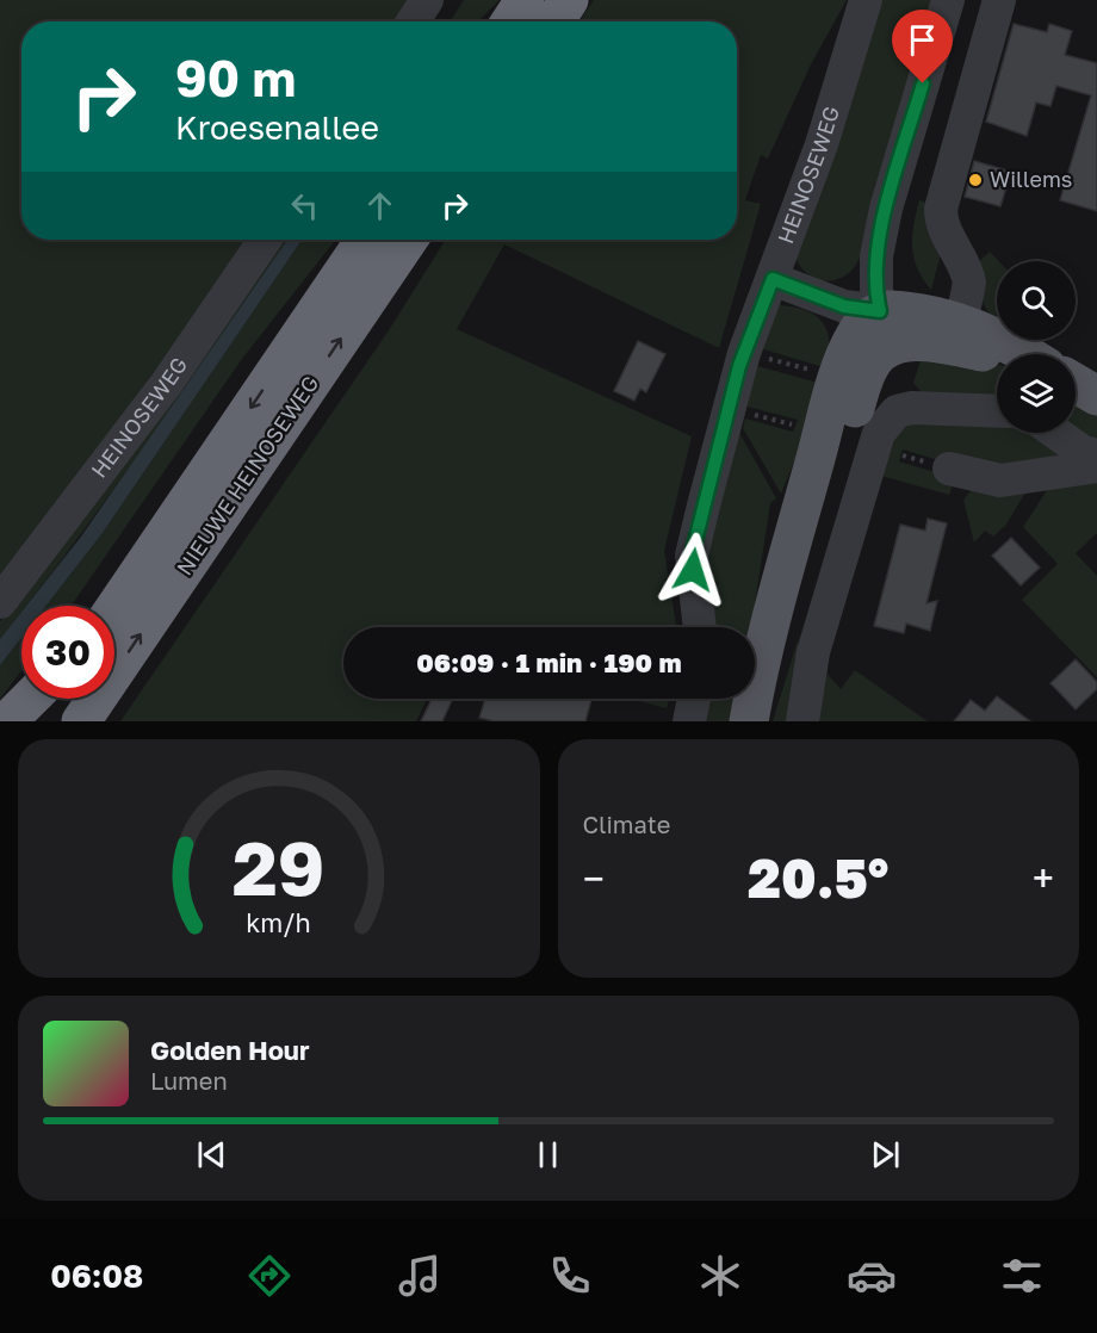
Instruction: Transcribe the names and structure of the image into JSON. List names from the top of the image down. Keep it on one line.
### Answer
{"streets":{"highway":["NIEUWE HEINOSEWEG"],"street":["HEINOSEWEG"]},"places":["Willems"],"page":{"turn":["90 m","Kroesenallee"],"limit":"30","trip":"06:09 · 1 min · 190 m","tile":"Climate","heat":["−","20.5°","+"],"song":["Golden Hour","Lumen"],"tabs":"06:08","gauge":["29","km/h"]}}
